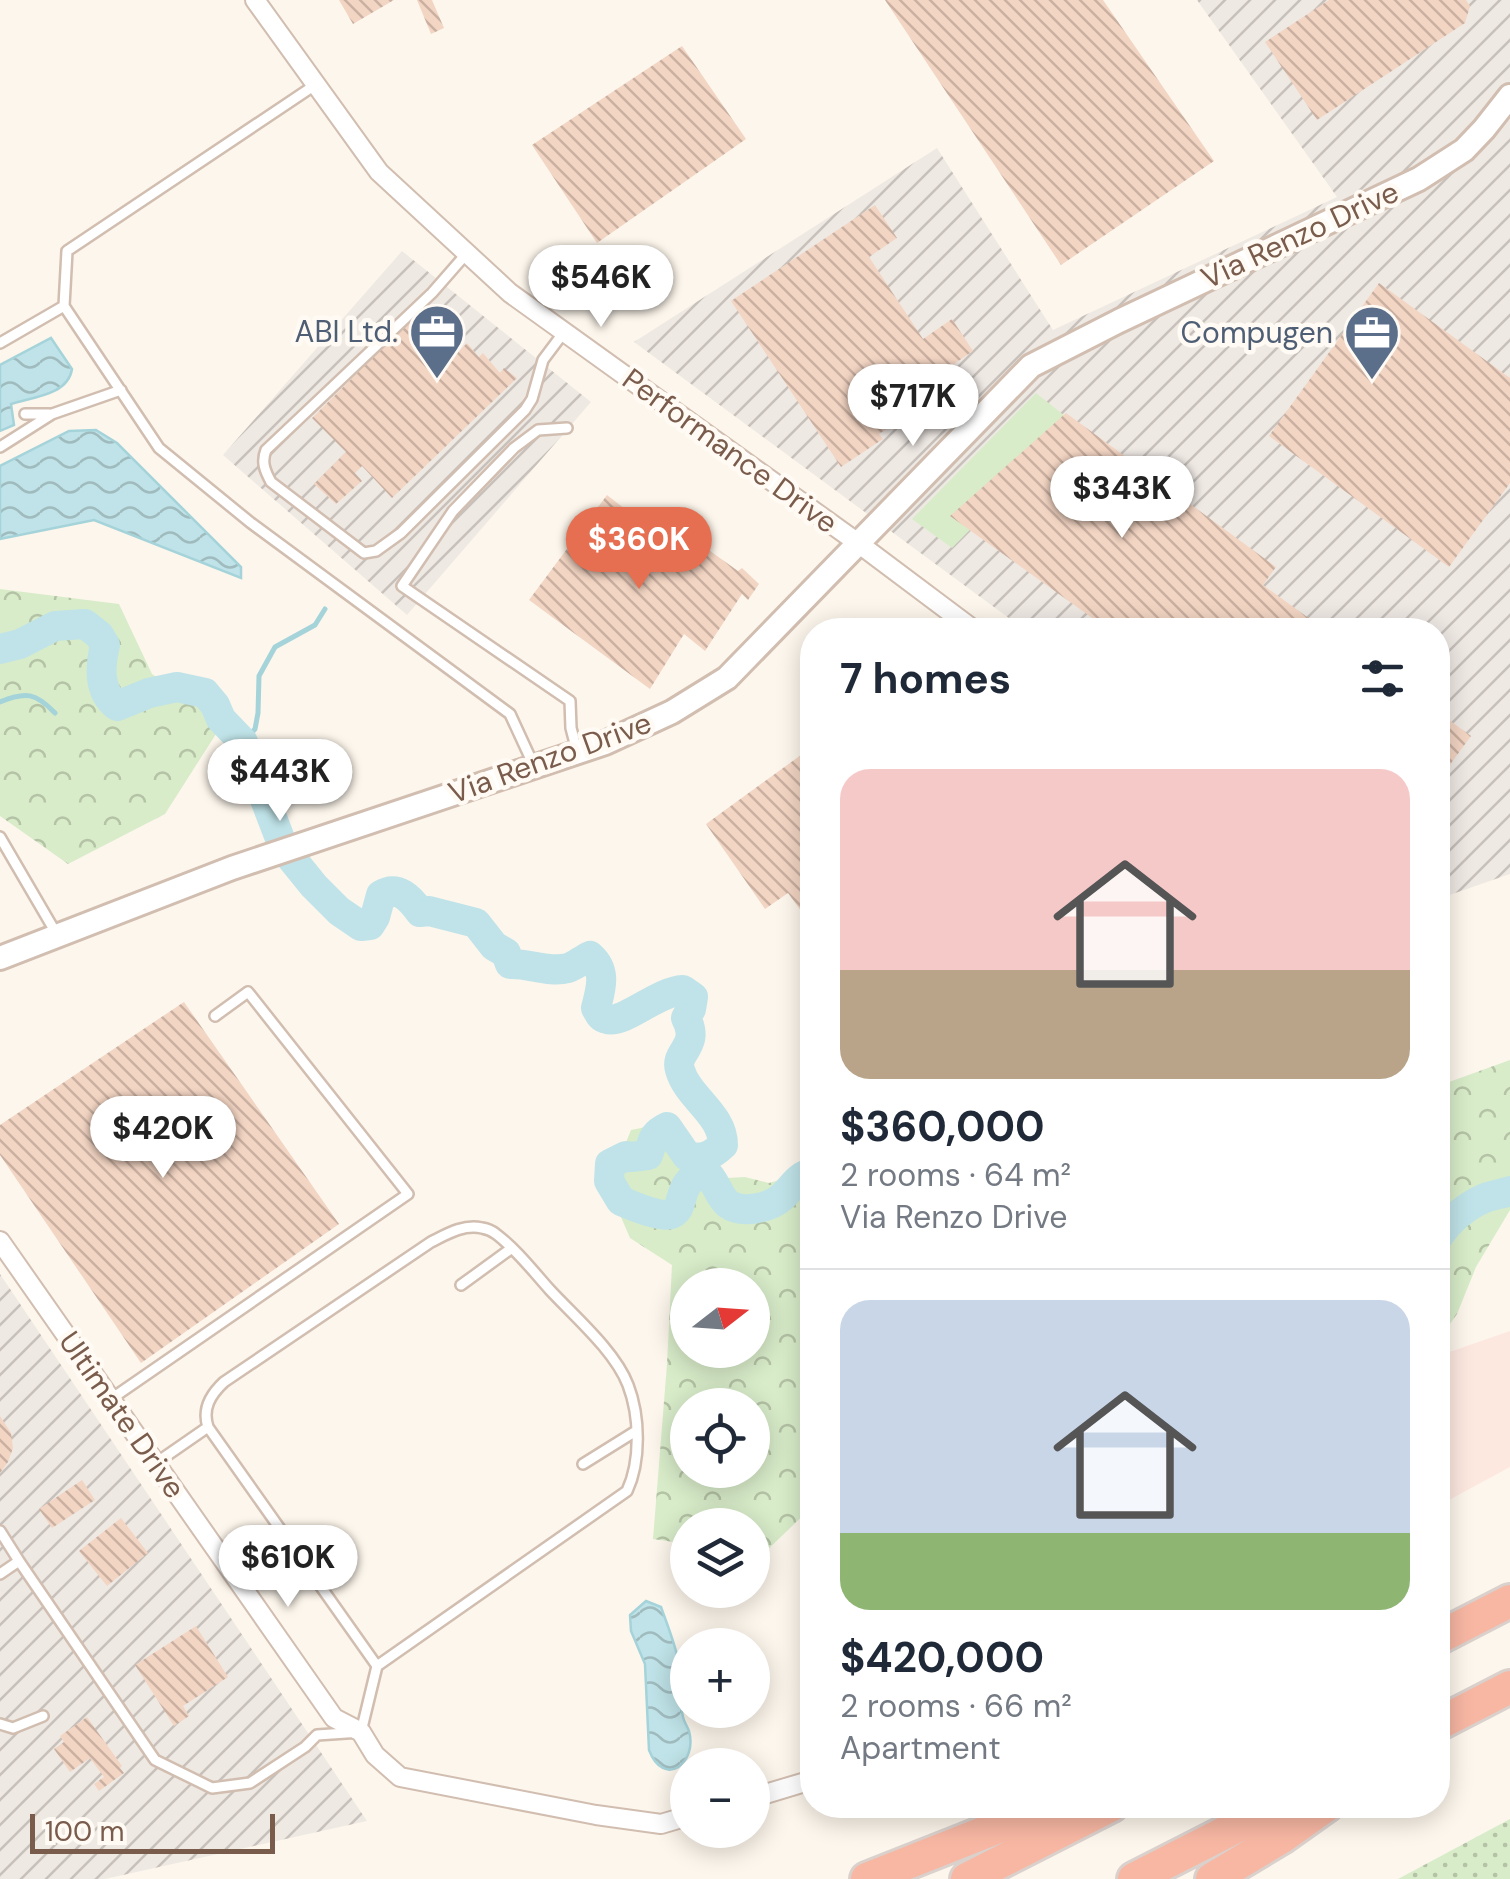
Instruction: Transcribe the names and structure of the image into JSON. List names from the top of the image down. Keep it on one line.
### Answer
{"streets":{"street":["Via Renzo Drive","Performance Drive","Ultimate Drive"]},"crossings":[["Via Renzo Drive","Performance Drive"]],"places":{"office":["ABI Ltd.","Compugen"]},"scale_bar":"100 m","north":"right","page":{"price":["$546K","$717K","$343K","$360K","$443K","$420K","$610K"],"heading":"7 homes","list":[{"name":"$360,000","note":"2 rooms · 64 m² · Via Renzo Drive"},{"name":"$420,000","note":"2 rooms · 66 m² · Apartment"}],"map_buttons":["+","−"],"scale":"100 m"}}
